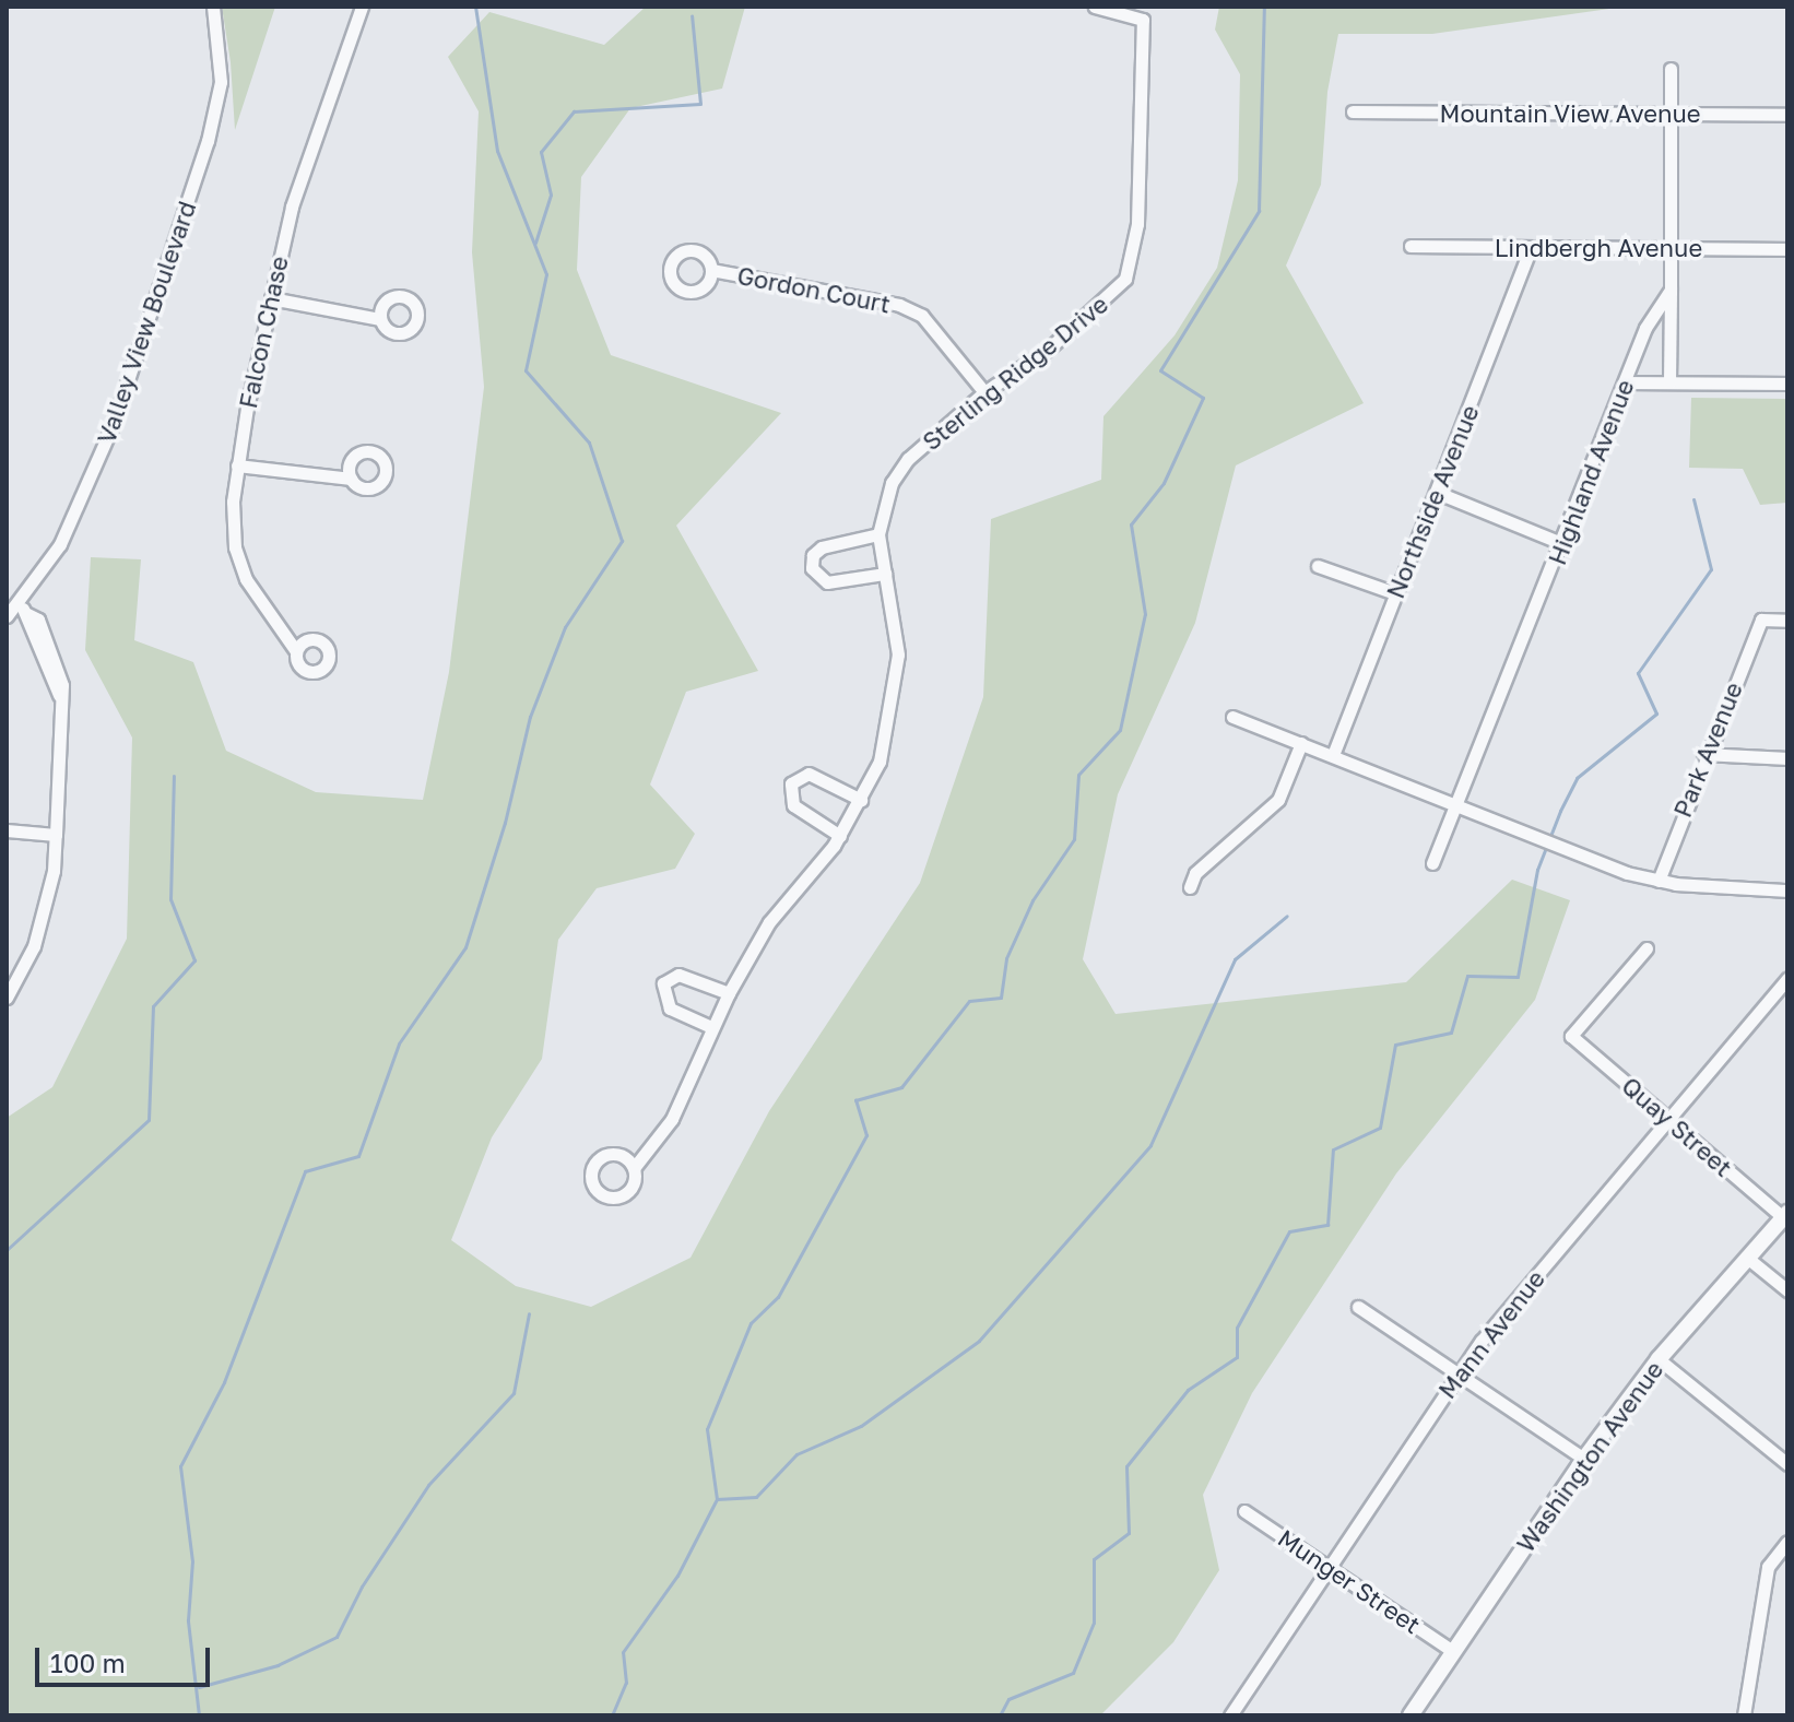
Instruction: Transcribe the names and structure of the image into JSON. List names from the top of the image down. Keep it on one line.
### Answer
{"streets":{"street":["Mountain View Avenue","Lindbergh Avenue","Gordon Court","Valley View Boulevard","Falcon Chase","Sterling Ridge Drive","Highland Avenue","Northside Avenue","Park Avenue","Quay Street","Mann Avenue","Washington Avenue","Munger Street"]},"crossings":[["Lindbergh Avenue","Northside Avenue"],["Gordon Court","Sterling Ridge Drive"],["Quay Street","Mann Avenue"],["Quay Street","Washington Avenue"],["Mann Avenue","Munger Street"],["Washington Avenue","Munger Street"]],"scale_bar":"100 m"}
